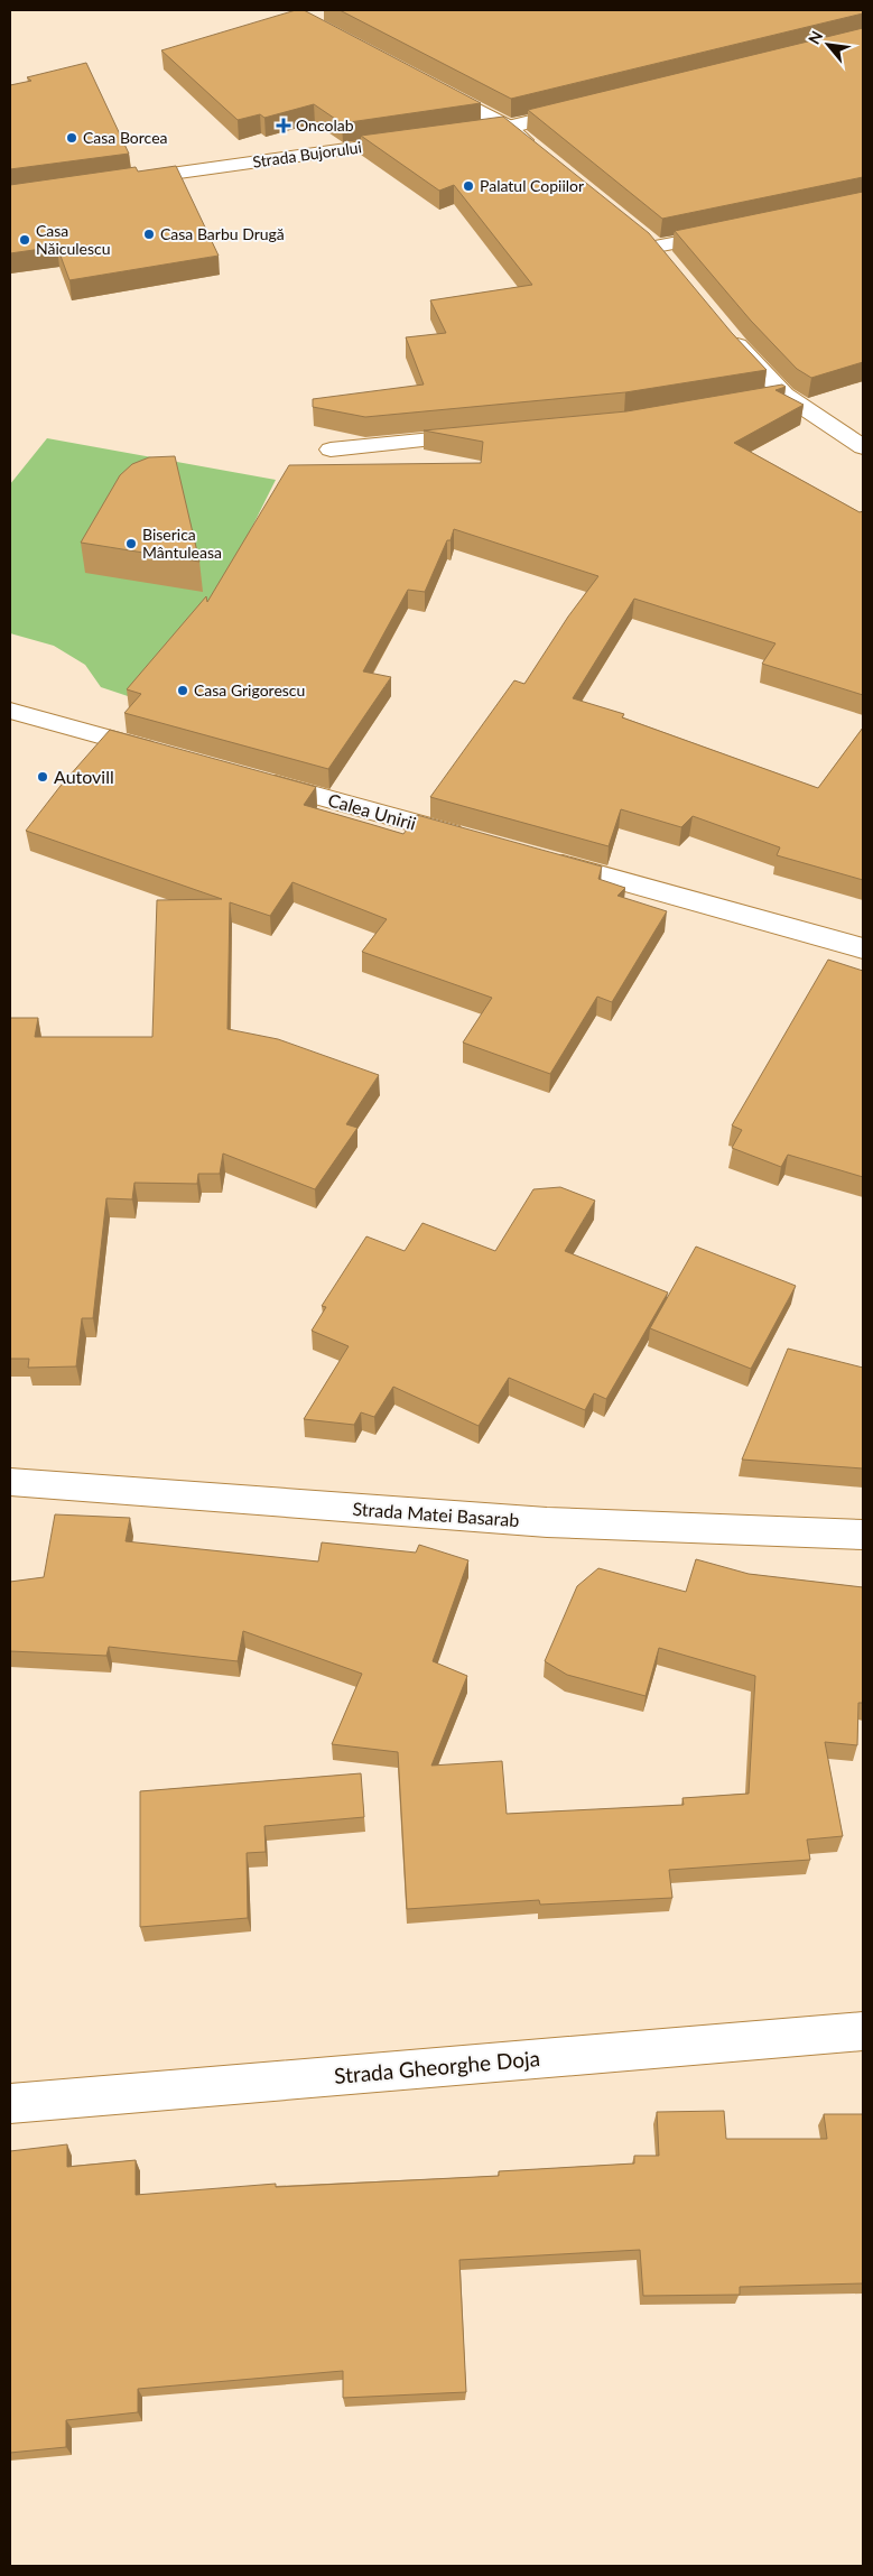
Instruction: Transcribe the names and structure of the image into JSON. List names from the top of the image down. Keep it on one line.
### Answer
{"streets":{"street":["Strada Bujorului","Calea Unirii","Strada Matei Basarab","Strada Gheorghe Doja"]},"places":{"health":["Oncolab"],"other":["Casa Borcea","Palatul Copiilor","Casa Barbu Drugă","Casa Năiculescu","Biserica Mântuleasa","Casa Grigorescu","Autovill"]},"north":"top left"}
